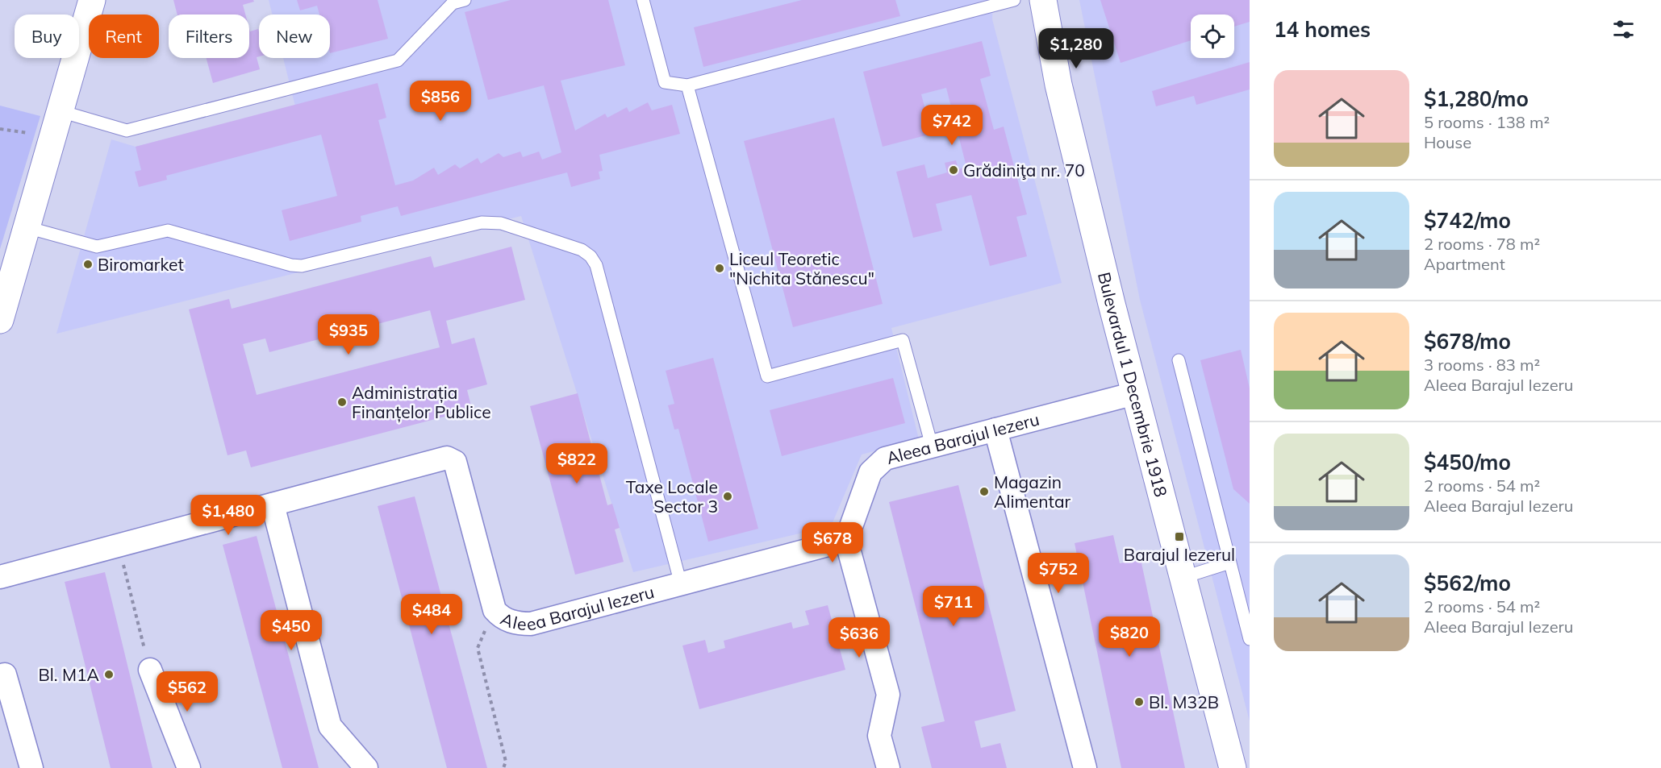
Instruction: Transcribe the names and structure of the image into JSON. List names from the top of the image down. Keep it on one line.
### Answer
{"streets":{"main road":["Bulevardul 1 Decembrie 1918"],"street":["Aleea Barajul Iezeru"]},"crossings":[["Bulevardul 1 Decembrie 1918","Aleea Barajul Iezeru"]],"places":{"other":["Grădiniţa nr. 70","Biromarket","Liceul Teoretic \"Nichita Stănescu\"","Administrația Finanțelor Publice","Magazin Alimentar","Taxe Locale Sector 3","Bl. M1A","Bl. M32B"],"transit":["Barajul Iezerul"]},"page":{"heading":"14 homes","chip":["Buy","Rent","Filters","New"],"price":["$1,280","$856","$742","$935","$822","$1,480","$678","$752","$711","$484","$450","$820","$636","$562"],"list":[{"name":"$1,280/mo","note":"5 rooms · 138 m² · House"},{"name":"$742/mo","note":"2 rooms · 78 m² · Apartment"},{"name":"$678/mo","note":"3 rooms · 83 m² · Aleea Barajul Iezeru"},{"name":"$450/mo","note":"2 rooms · 54 m² · Aleea Barajul Iezeru"},{"name":"$562/mo","note":"2 rooms · 54 m² · Aleea Barajul Iezeru"}]}}
